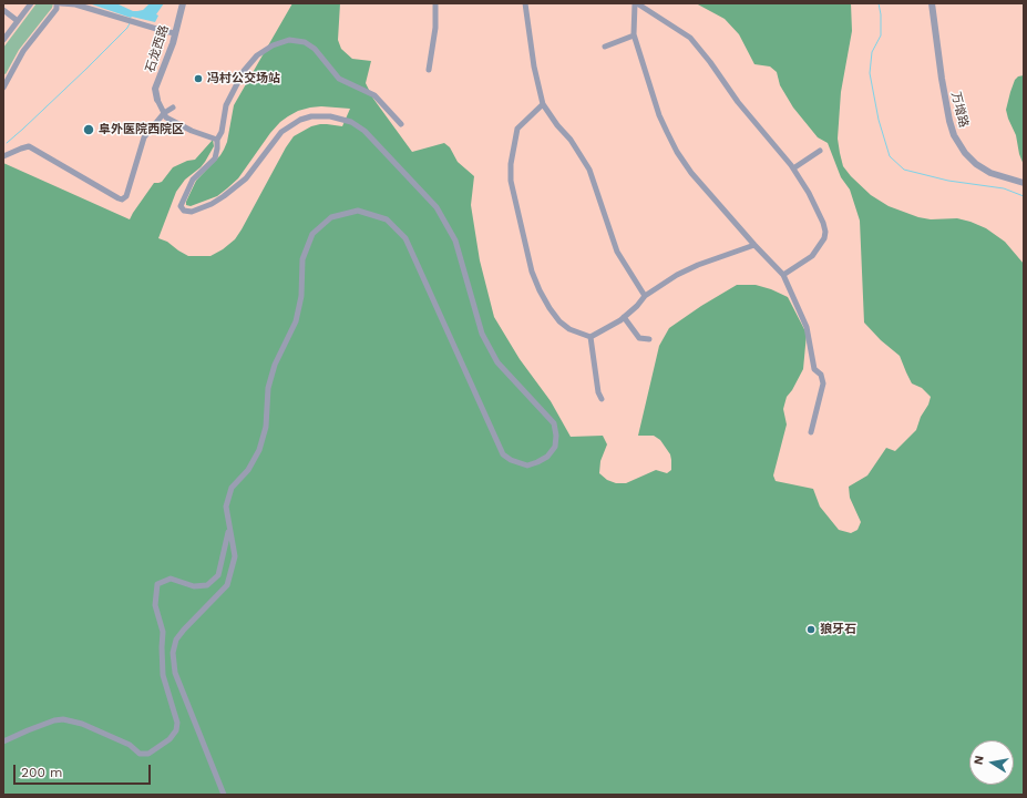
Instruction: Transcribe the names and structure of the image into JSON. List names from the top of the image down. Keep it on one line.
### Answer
{"streets":{"street":["石龙西路","万增路"]},"places":["冯村公交场站","阜外医院西院区","狼牙石"],"scale_bar":"200 m","north":"left"}
